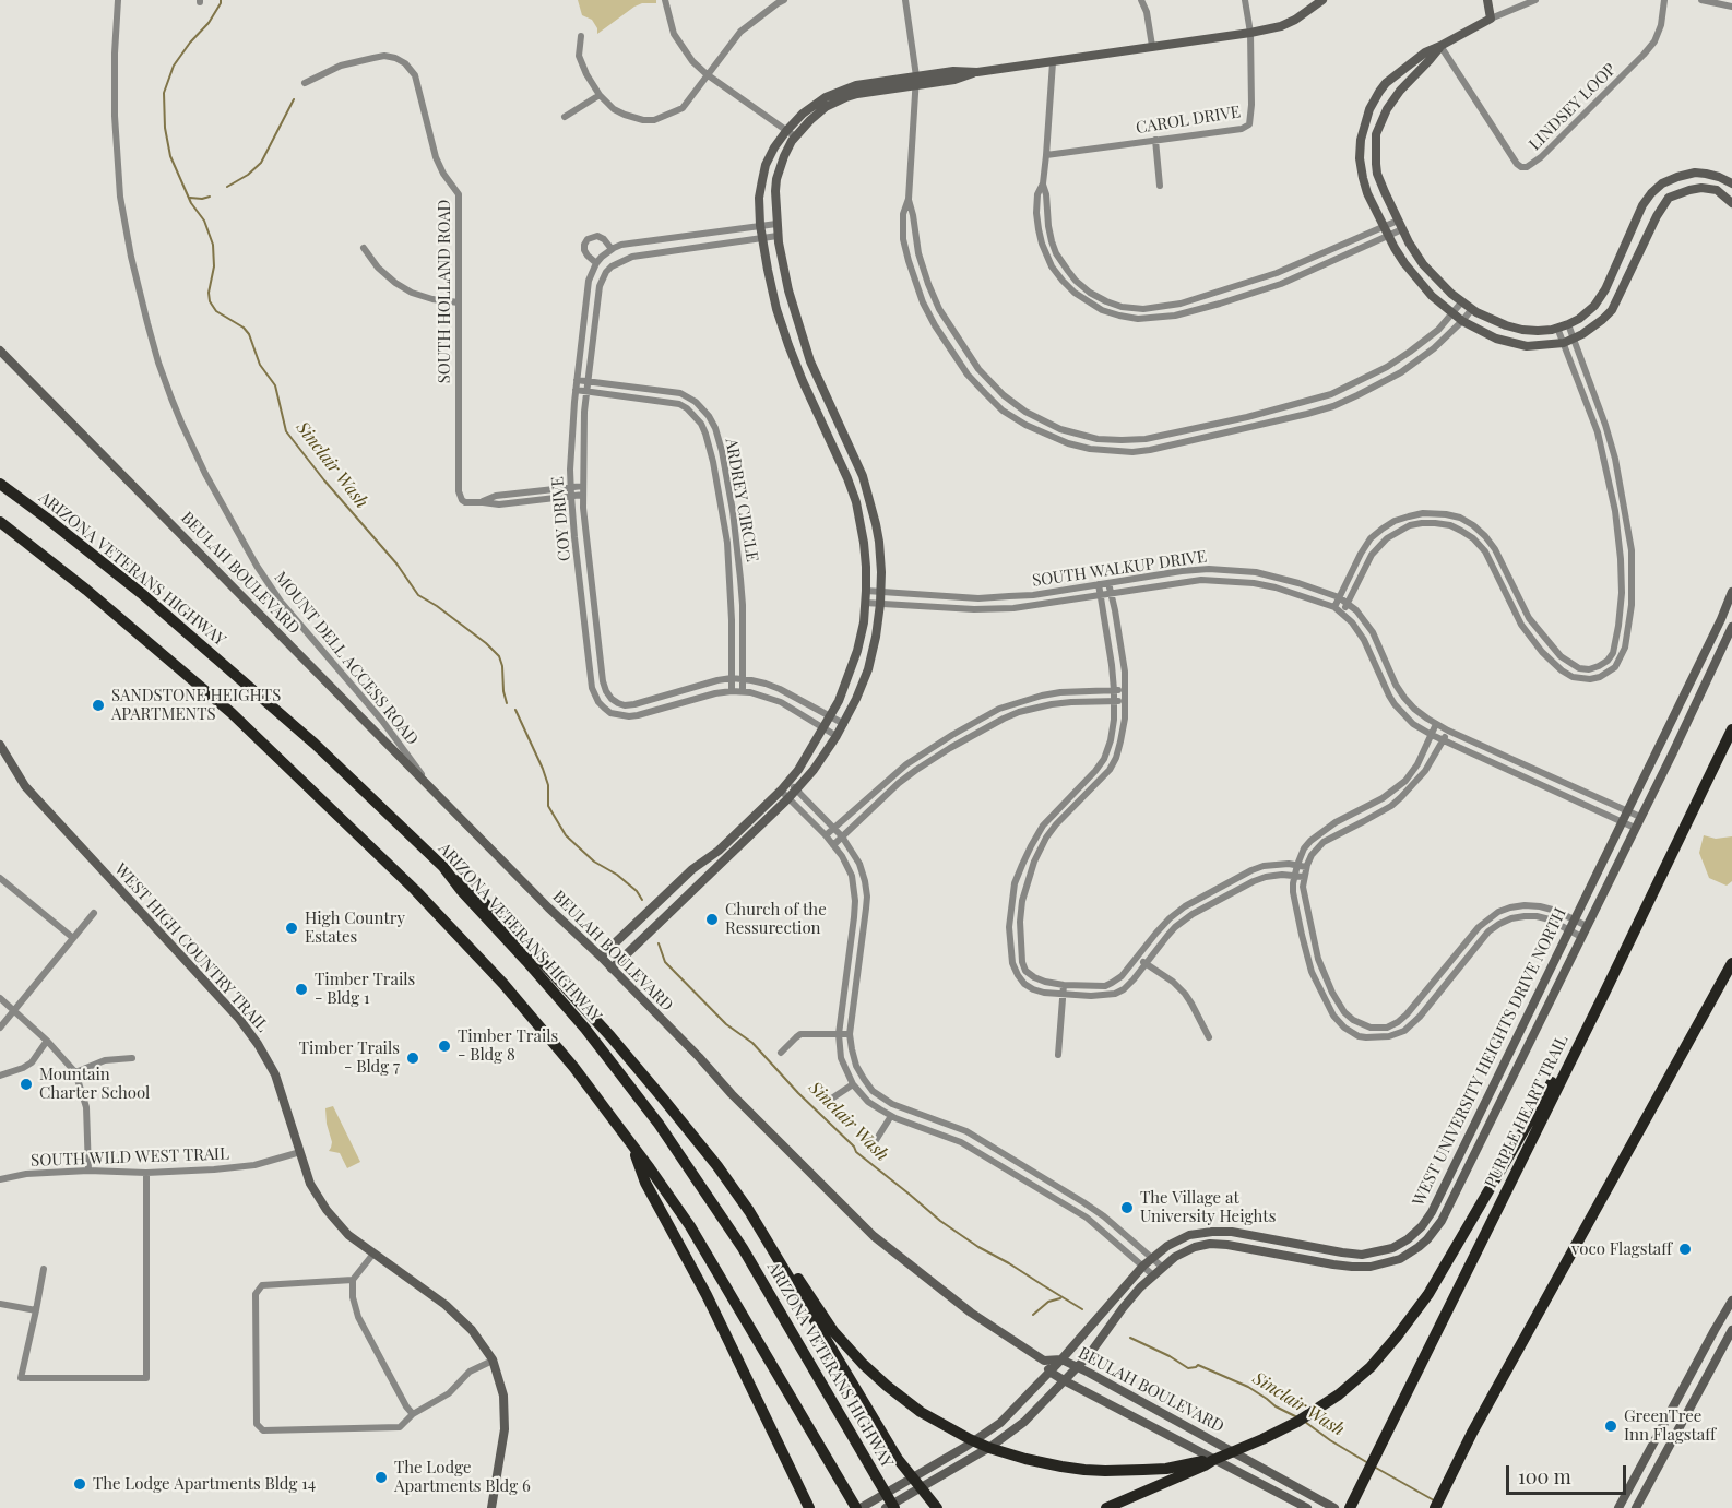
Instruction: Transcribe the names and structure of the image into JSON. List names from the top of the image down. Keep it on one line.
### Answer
{"streets":{"highway":["ARIZONA VETERANS HIGHWAY","PURPLE HEART TRAIL"],"street":["LINDSEY LOOP","CAROL DRIVE","SOUTH HOLLAND ROAD","ARDREY CIRCLE","COY DRIVE","SOUTH WALKUP DRIVE","BEULAH BOULEVARD","MOUNT DELL ACCESS ROAD","WEST HIGH COUNTRY TRAIL","WEST UNIVERSITY HEIGHTS DRIVE NORTH","SOUTH WILD WEST TRAIL"]},"crossings":[["SOUTH HOLLAND ROAD","COY DRIVE"],["ARDREY CIRCLE","COY DRIVE"],["SOUTH WALKUP DRIVE","WEST UNIVERSITY HEIGHTS DRIVE NORTH"],["BEULAH BOULEVARD","MOUNT DELL ACCESS ROAD"],["BEULAH BOULEVARD","WEST UNIVERSITY HEIGHTS DRIVE NORTH"],["WEST HIGH COUNTRY TRAIL","SOUTH WILD WEST TRAIL"]],"water":["Sinclair Wash"],"places":["SANDSTONE HEIGHTS APARTMENTS","Church of the Ressurection","High Country Estates","Timber Trails - Bldg 1","Timber Trails - Bldg 8","Timber Trails - Bldg 7","Mountain Charter School","The Village at University Heights","voco Flagstaff","GreenTree Inn Flagstaff","The Lodge Apartments Bldg 6","The Lodge Apartments Bldg 14"],"scale_bar":"100 m"}
